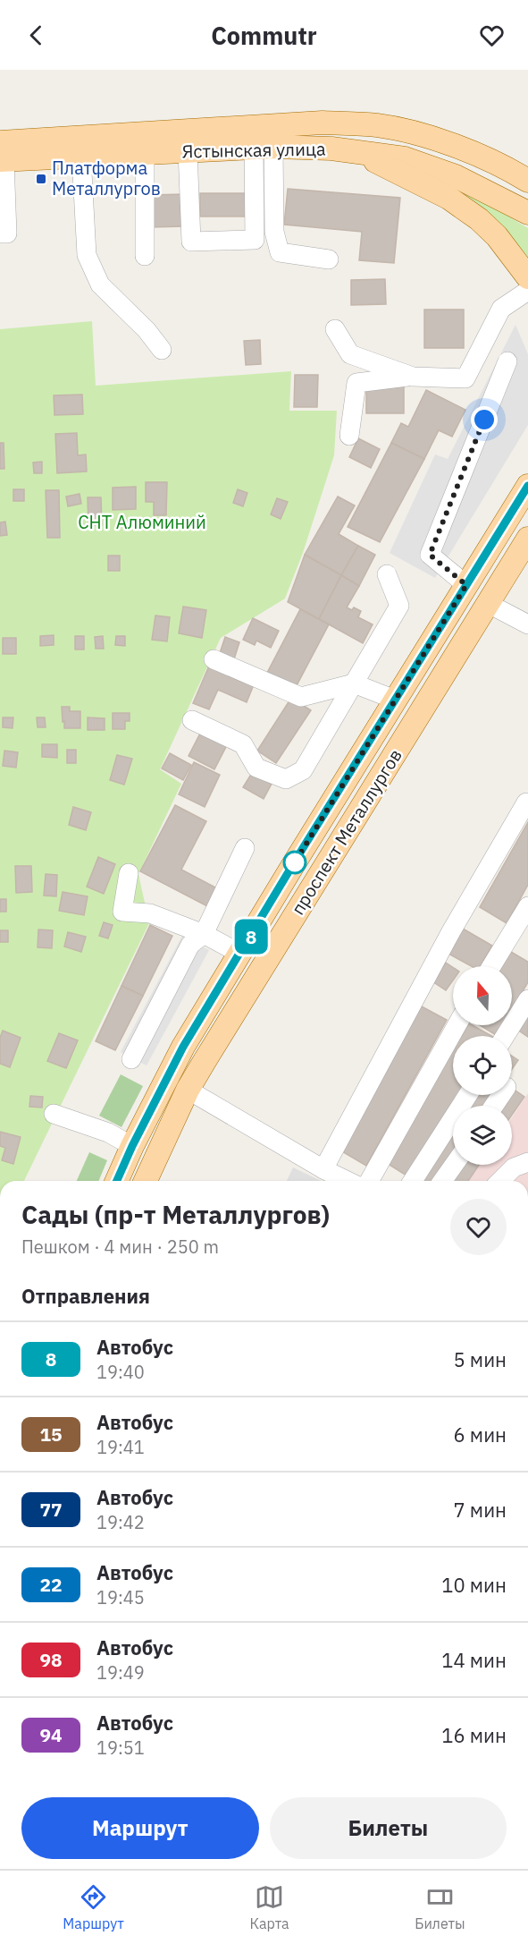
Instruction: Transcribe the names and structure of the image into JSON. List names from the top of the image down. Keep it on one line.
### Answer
{"streets":{"main road":["Ястынская улица","проспект Металлургов"]},"parks":["СНТ Алюминий"],"places":{"transit":["Платформа Металлургов"]},"lines":["bus line 8"],"north":"top","page":{"header":"Commutr","on_map":"8","heading":[["Сады (пр-т Металлургов)","Пешком · 4 мин · 250 m"],"Отправления"],"list":[{"mark":"8","name":"Автобус","note":"19:40","value":"5 мин"},{"mark":"15","name":"Автобус","note":"19:41","value":"6 мин"},{"mark":"77","name":"Автобус","note":"19:42","value":"7 мин"},{"mark":"22","name":"Автобус","note":"19:45","value":"10 мин"},{"mark":"98","name":"Автобус","note":"19:49","value":"14 мин"},{"mark":"94","name":"Автобус","note":"19:51","value":"16 мин"}],"buttons":["Маршрут","Билеты"],"tabs":["Маршрут","Карта","Билеты"]}}
